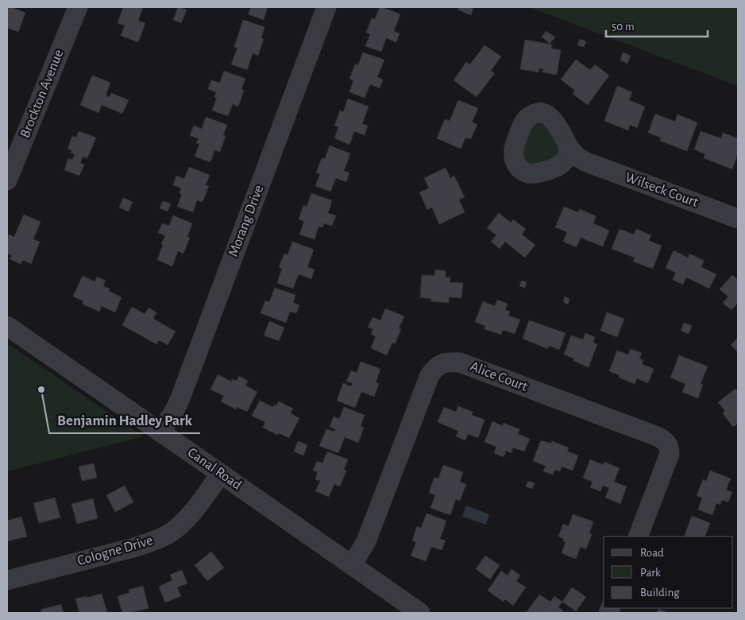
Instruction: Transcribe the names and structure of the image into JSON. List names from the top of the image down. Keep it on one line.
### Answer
{"streets":{"street":["Brockton Avenue","Wilseck Court","Morang Drive","Alice Court","Canal Road","Cologne Drive"]},"crossings":[["Morang Drive","Canal Road"],["Alice Court","Canal Road"],["Canal Road","Cologne Drive"]],"places":["Benjamin Hadley Park"],"legend":["Road","Park","Building"],"scale_bar":"50 m"}
